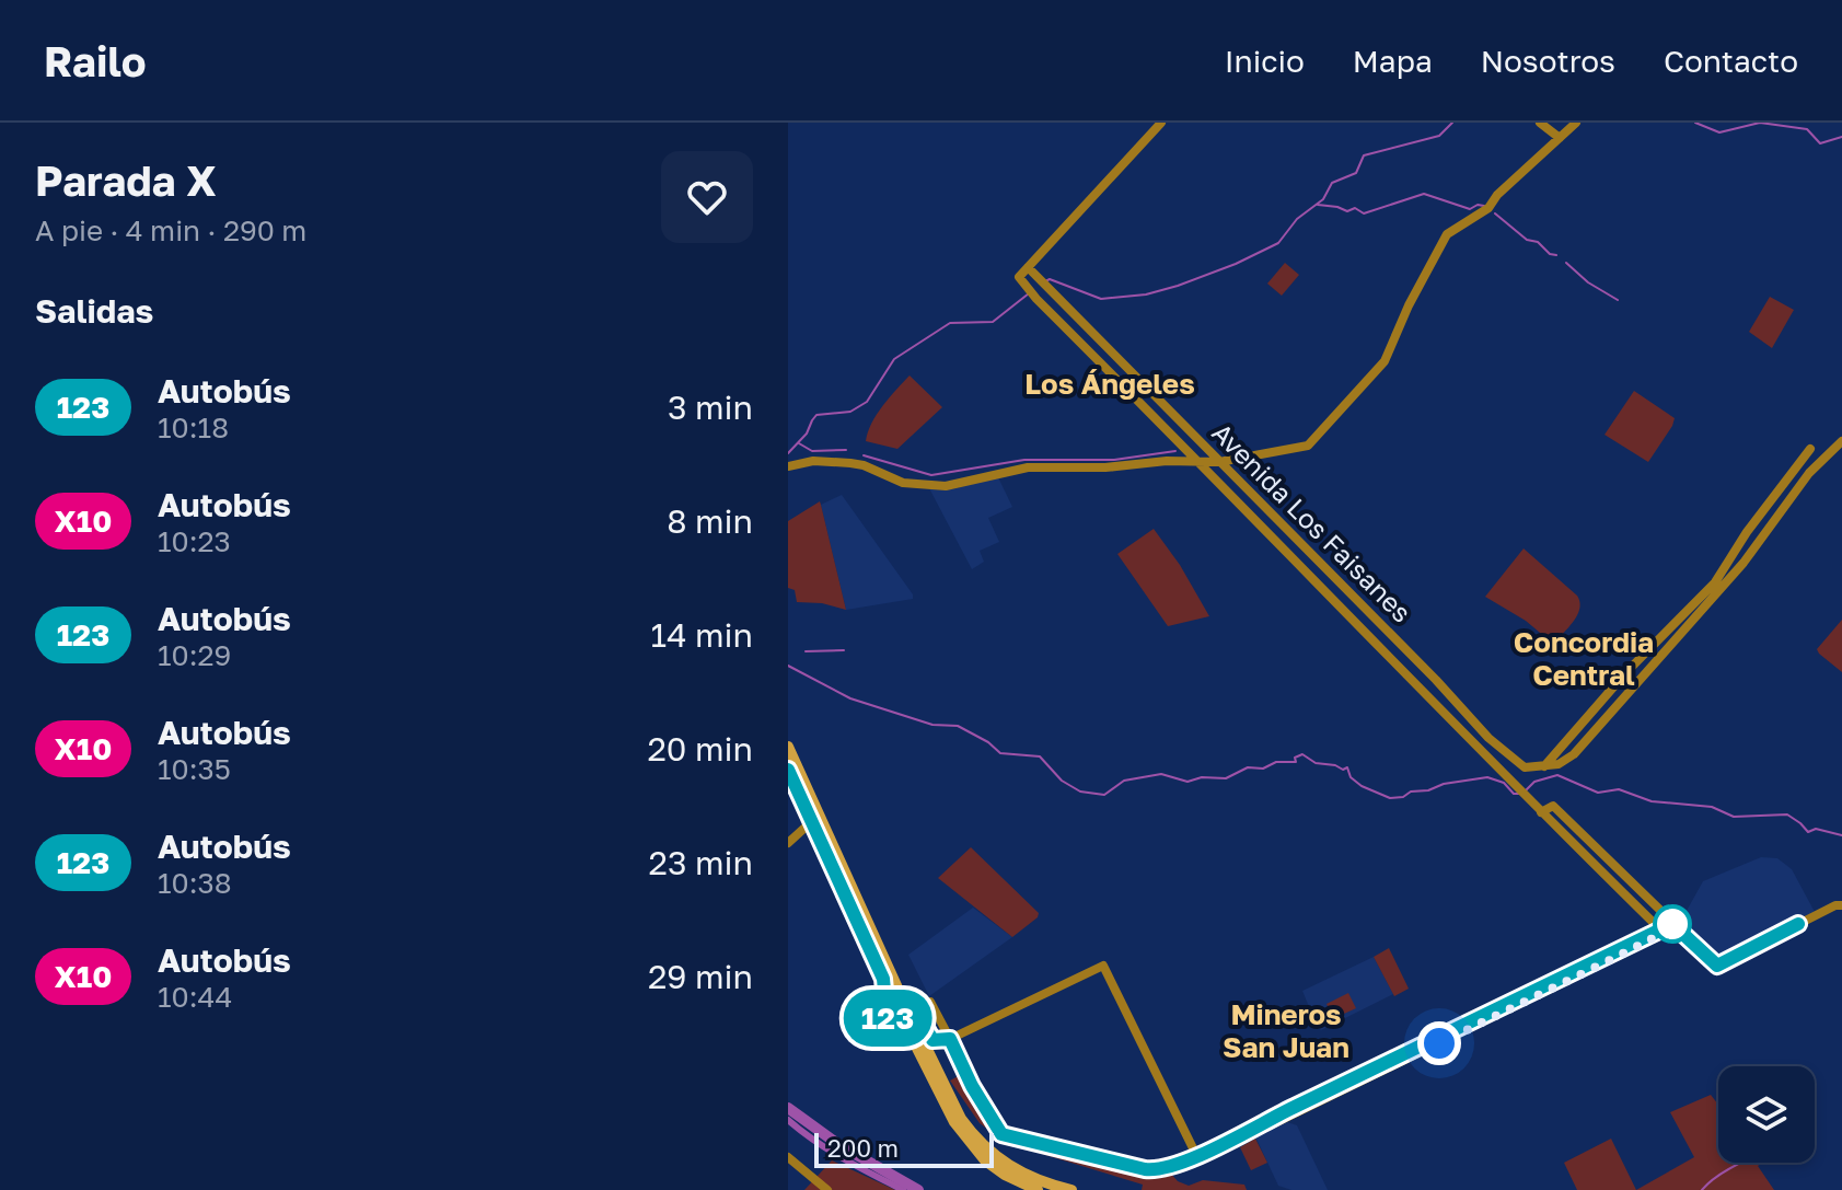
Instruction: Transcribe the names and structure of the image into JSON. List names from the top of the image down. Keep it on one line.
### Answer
{"streets":{"street":["Avenida Los Faisanes"]},"districts":["Los Ángeles","Concordia Central","Mineros San Juan"],"lines":["bus line 123"],"scale_bar":"200 m","page":{"header":"Railo","nav":["Inicio","Mapa","Nosotros","Contacto"],"heading":[["Parada X","A pie · 4 min · 290 m"],"Salidas"],"on_map":"123","list":[{"mark":"123","name":"Autobús","note":"10:18","value":"3 min"},{"mark":"X10","name":"Autobús","note":"10:23","value":"8 min"},{"mark":"123","name":"Autobús","note":"10:29","value":"14 min"},{"mark":"X10","name":"Autobús","note":"10:35","value":"20 min"},{"mark":"123","name":"Autobús","note":"10:38","value":"23 min"},{"mark":"X10","name":"Autobús","note":"10:44","value":"29 min"}],"scale":"200 m"}}
